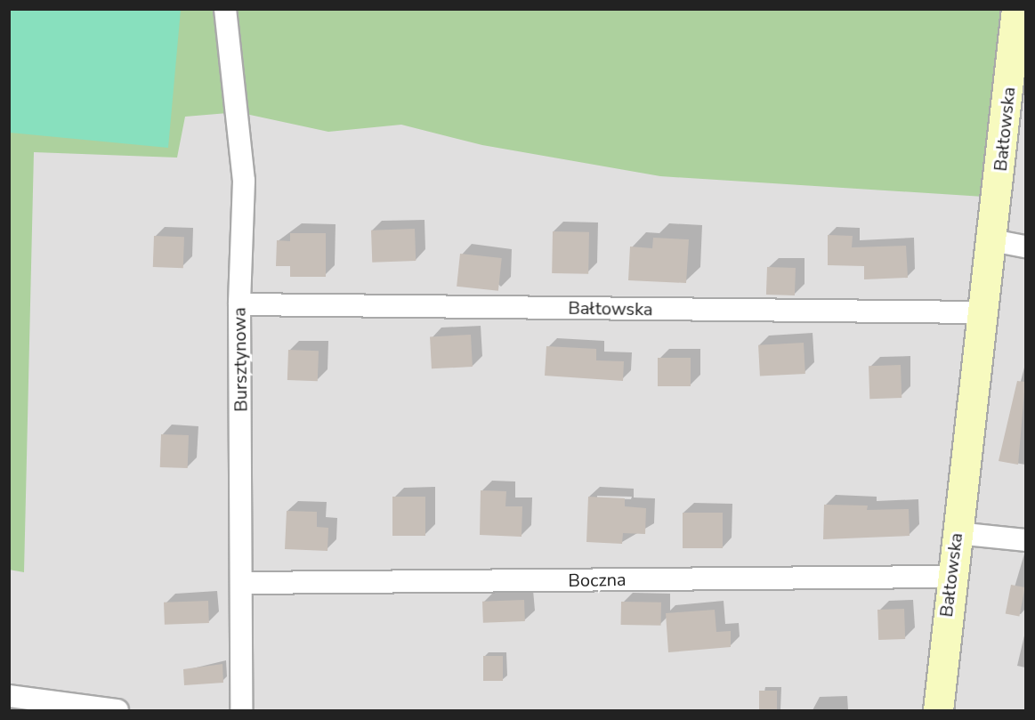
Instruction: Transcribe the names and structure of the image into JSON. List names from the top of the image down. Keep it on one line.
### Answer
{"streets":{"main road":["Bałtowska"],"street":["Bursztynowa","Boczna"]},"crossings":[["Bałtowska","Bursztynowa"],["Bałtowska","Boczna"],["Bursztynowa","Boczna"]]}
